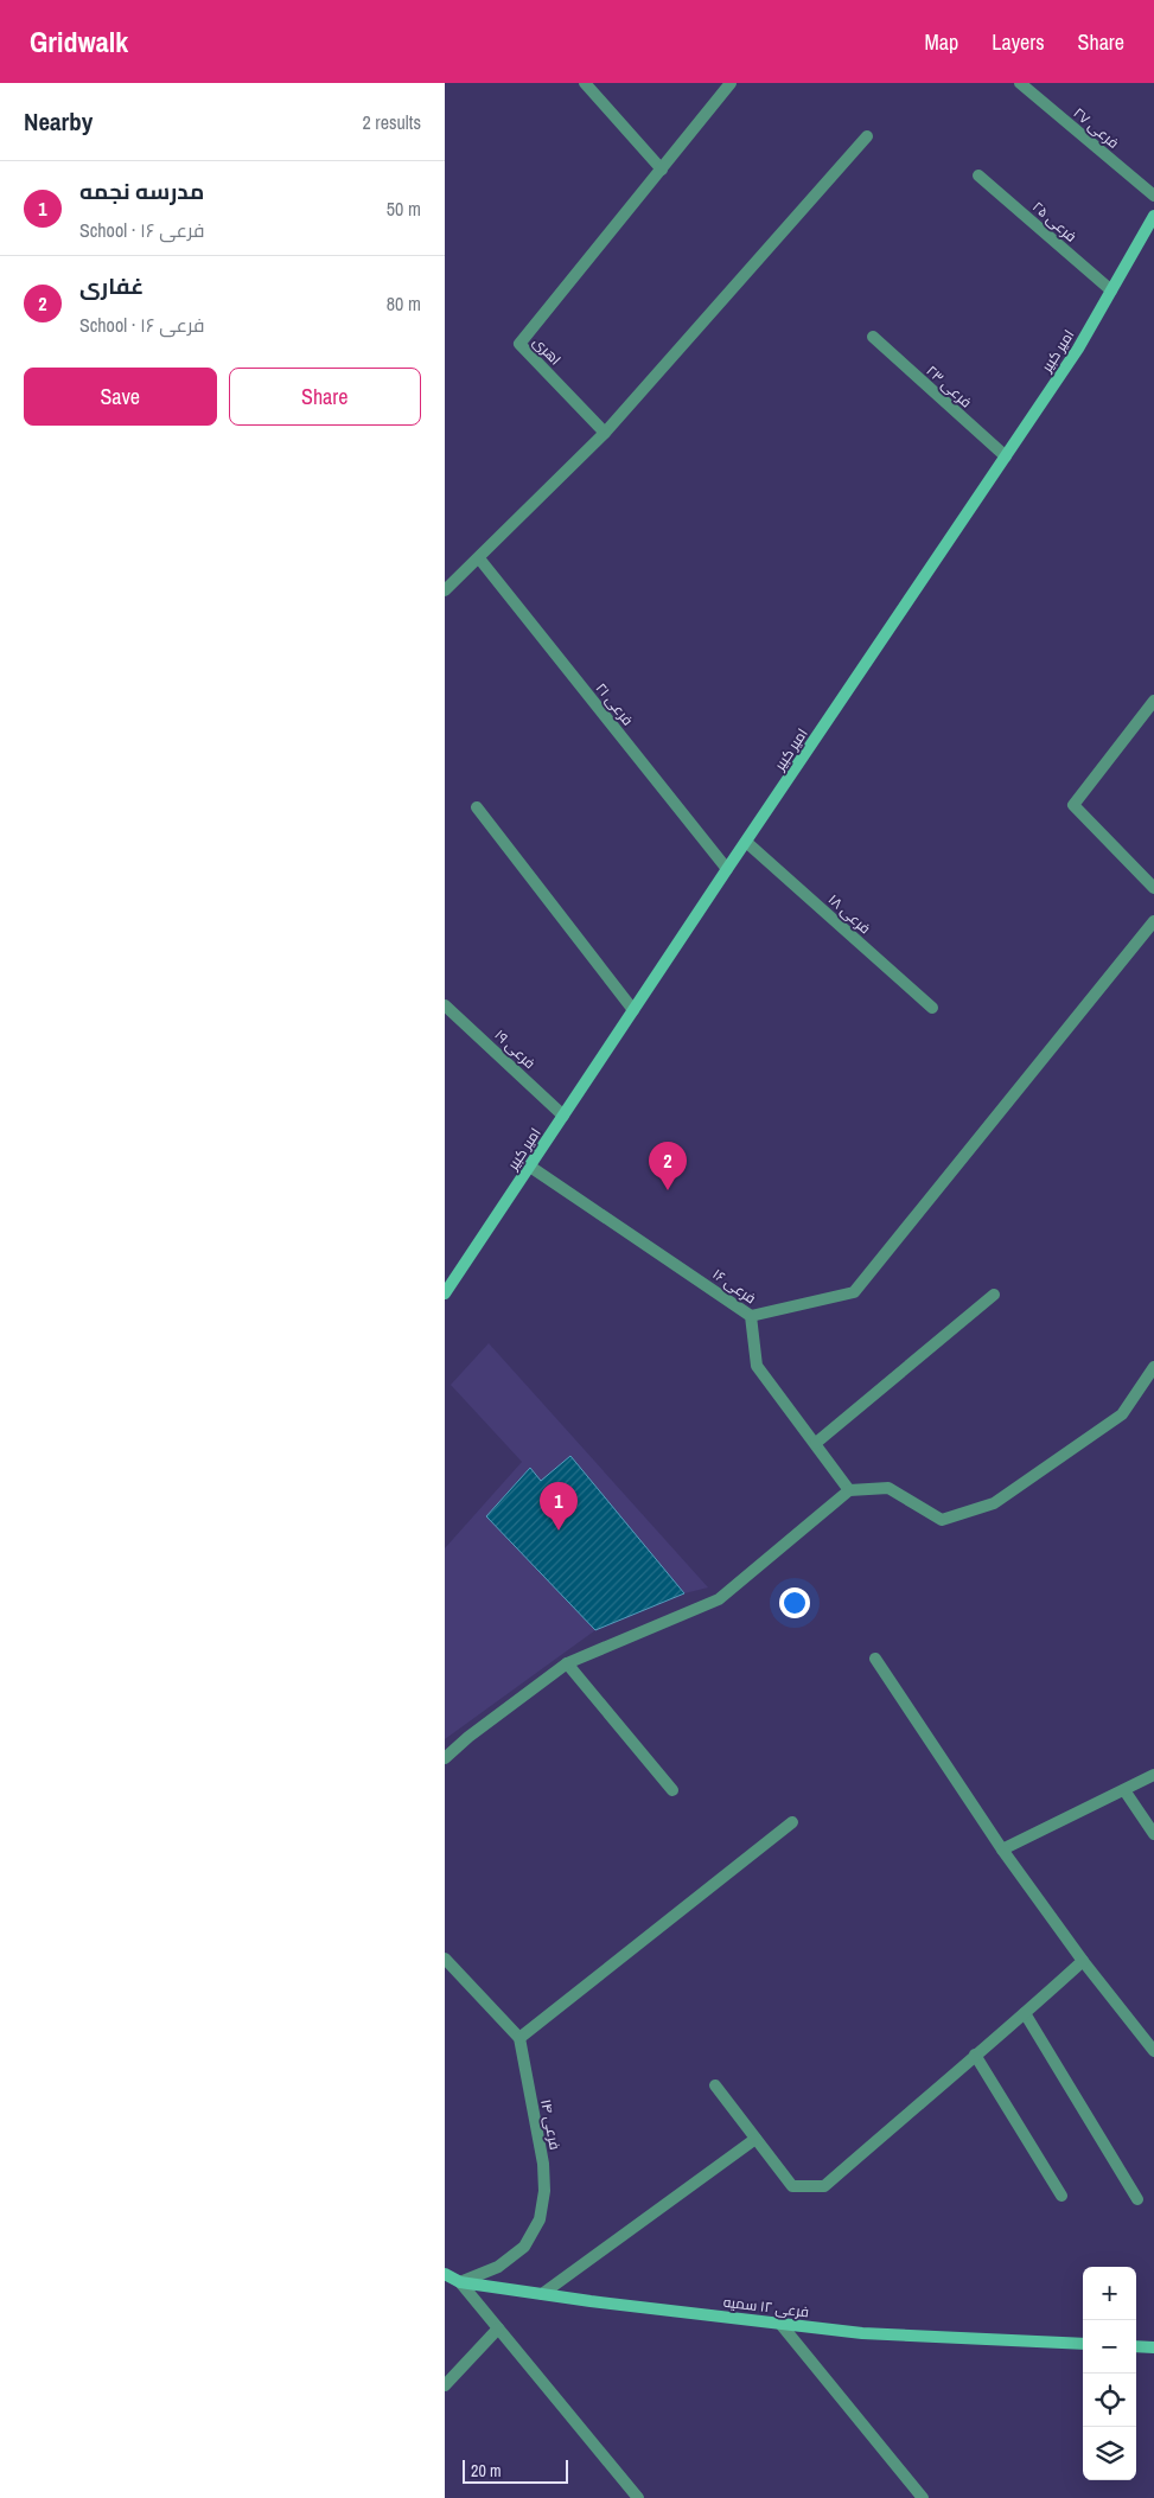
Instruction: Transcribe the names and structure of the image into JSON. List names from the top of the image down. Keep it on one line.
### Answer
{"streets":{"main road":["امیر کبیر","فرعی ۱۲ سمیه"],"street":["فرعی ۲۷","فرعی ۲۵","اهری","فرعی ۲۳","فرعی ۲۱","فرعی ۱۸","فرعی ۱۹","فرعی ۱۶","فرعی ۱۴"]},"crossings":[["فرعی ۲۵","امیر کبیر"],["امیر کبیر","فرعی ۲۳"],["امیر کبیر","فرعی ۲۱"],["امیر کبیر","فرعی ۱۸"],["امیر کبیر","فرعی ۱۹"],["امیر کبیر","فرعی ۱۶"],["فرعی ۱۴","فرعی ۱۲ سمیه"]],"scale_bar":"20 m","page":{"header":"Gridwalk","nav":["Map","Layers","Share"],"heading":["Nearby","2 results"],"list":[{"mark":"1","name":"مدرسه نجمه","note":"School · فرعی ۱۶","value":"50 m"},{"mark":"2","name":"غفاری","note":"School · فرعی ۱۶","value":"80 m"}],"buttons":["Save","Share"],"pins":["2","1"],"map_buttons":["+","−"],"scale":"20 m"}}
